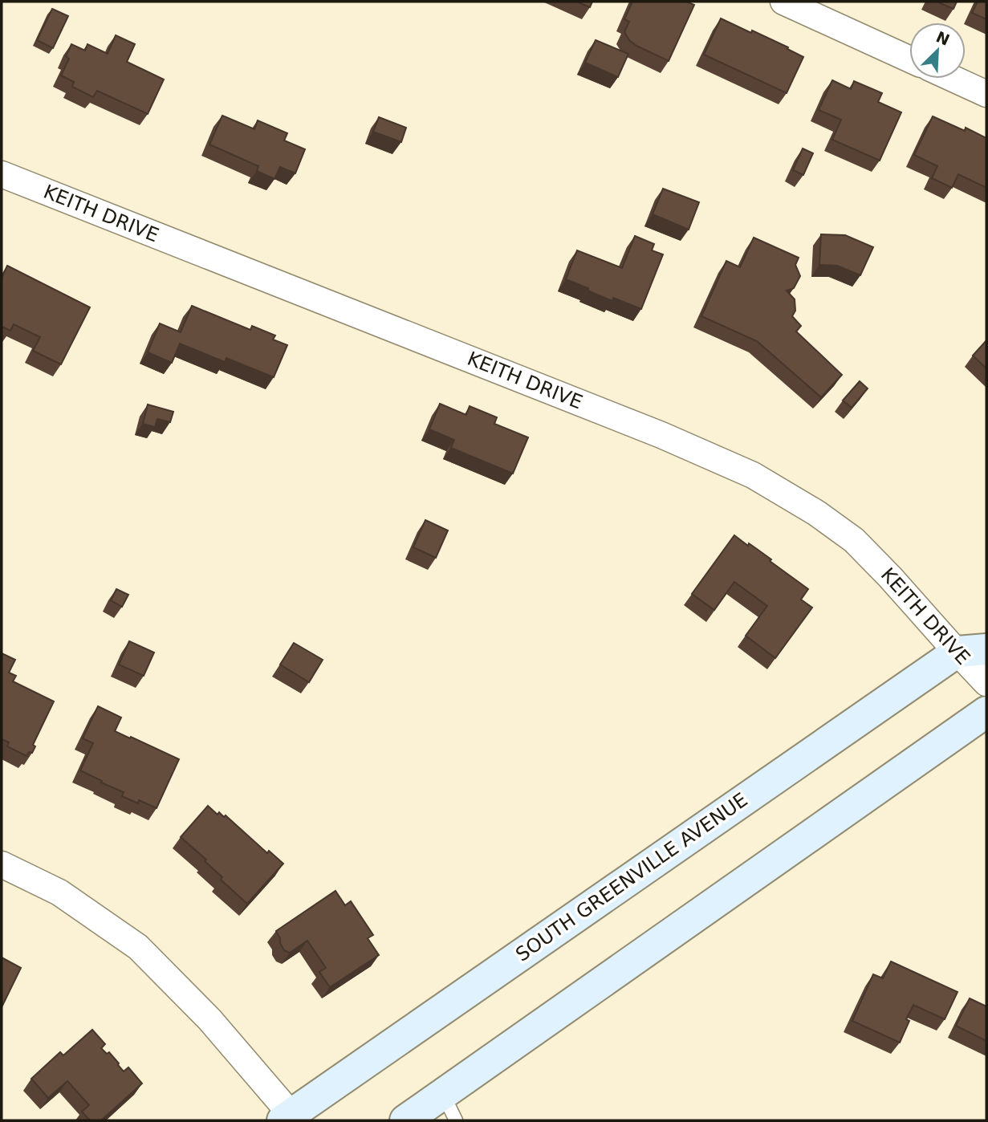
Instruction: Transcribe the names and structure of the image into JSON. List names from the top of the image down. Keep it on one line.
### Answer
{"streets":{"main road":["SOUTH GREENVILLE AVENUE"],"street":["KEITH DRIVE"]},"crossings":[["KEITH DRIVE","SOUTH GREENVILLE AVENUE"]],"north":"top right"}
